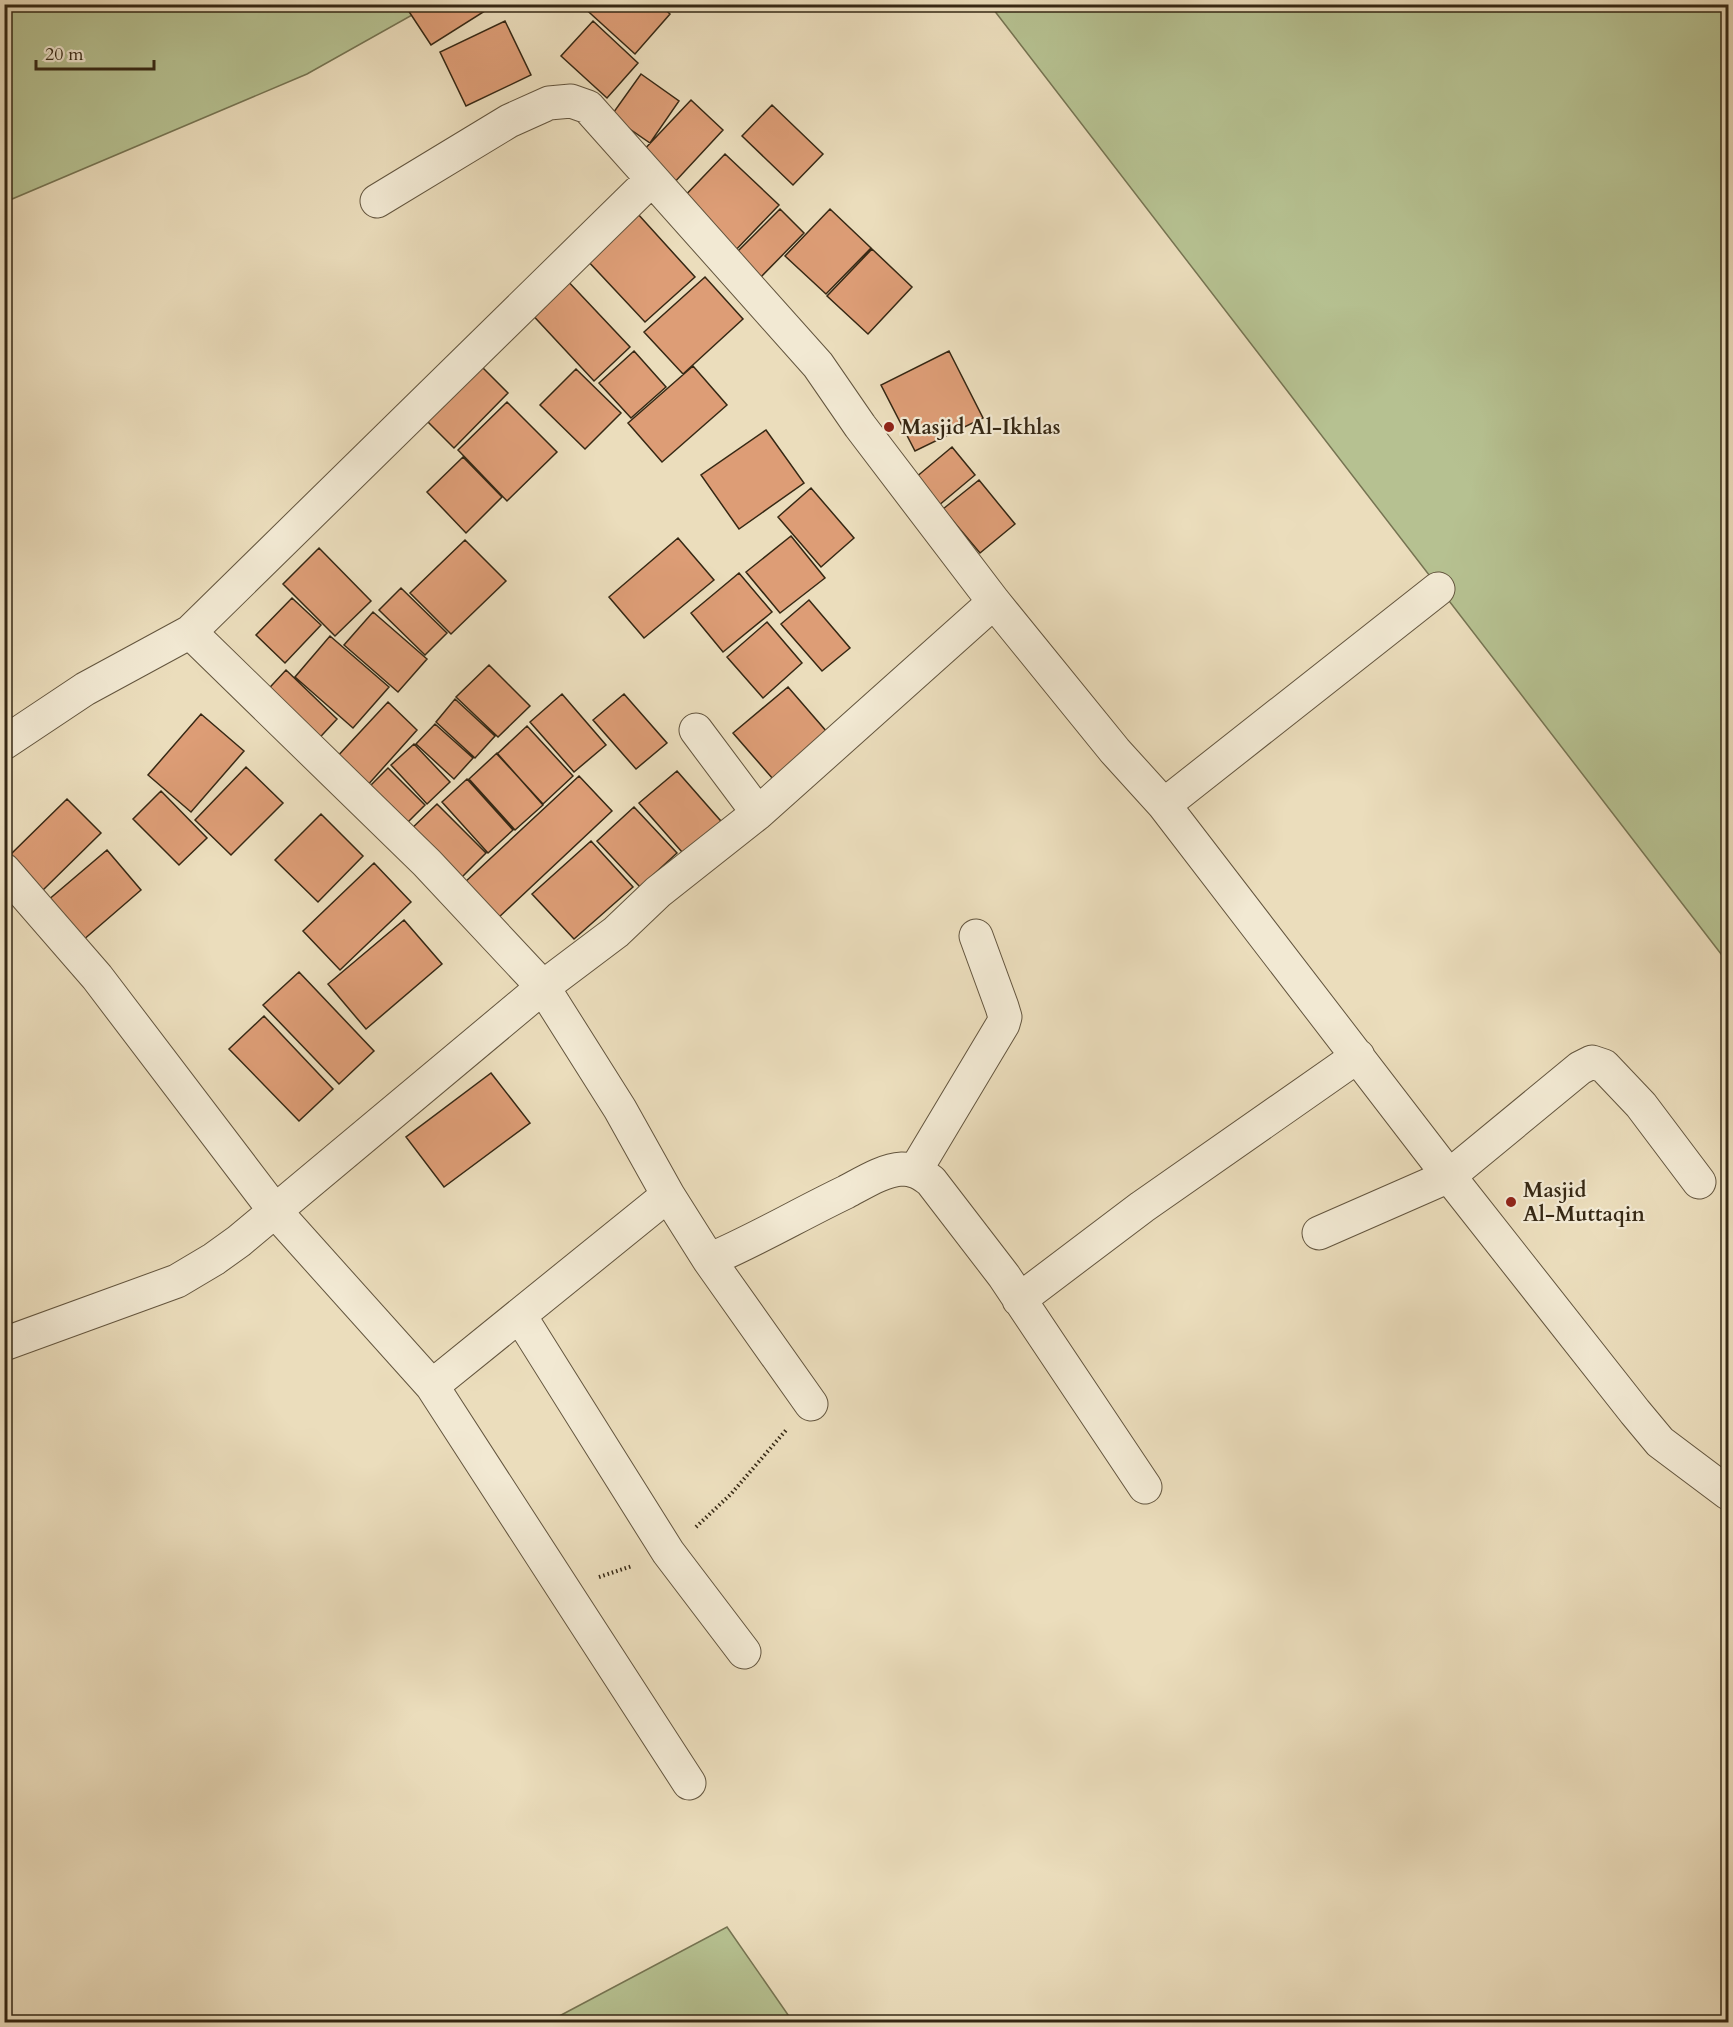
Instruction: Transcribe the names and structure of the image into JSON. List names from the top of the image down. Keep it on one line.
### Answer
{"places":["Masjid Al-Ikhlas","Masjid Al-Muttaqin"],"scale_bar":"20 m"}
